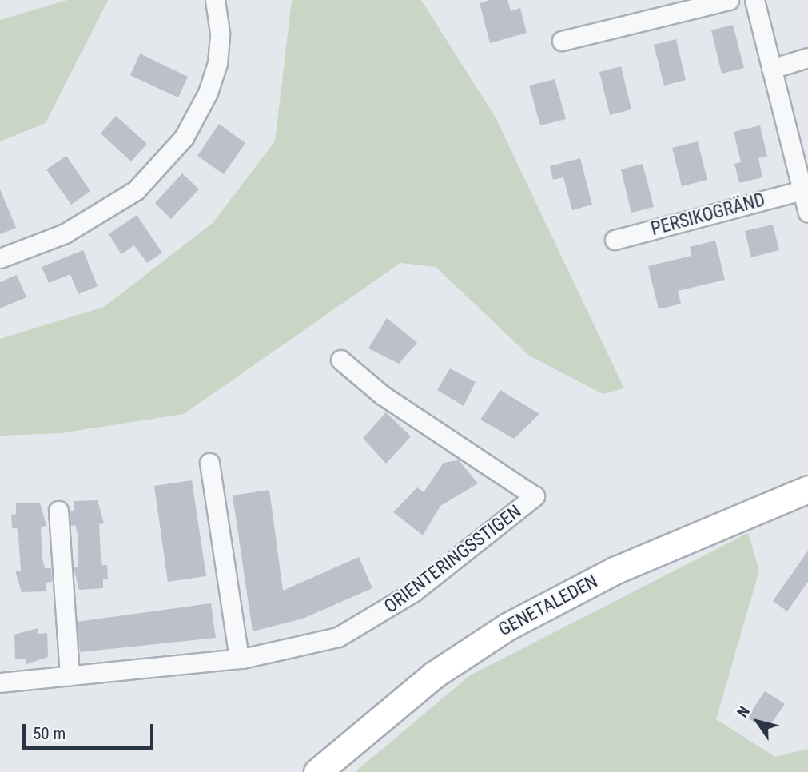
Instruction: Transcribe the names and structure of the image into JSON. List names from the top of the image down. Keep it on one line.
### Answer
{"streets":{"main road":["GENETALEDEN"],"street":["PERSIKOGRÄND","ORIENTERINGSSTIGEN"]},"scale_bar":"50 m","north":"top left"}
